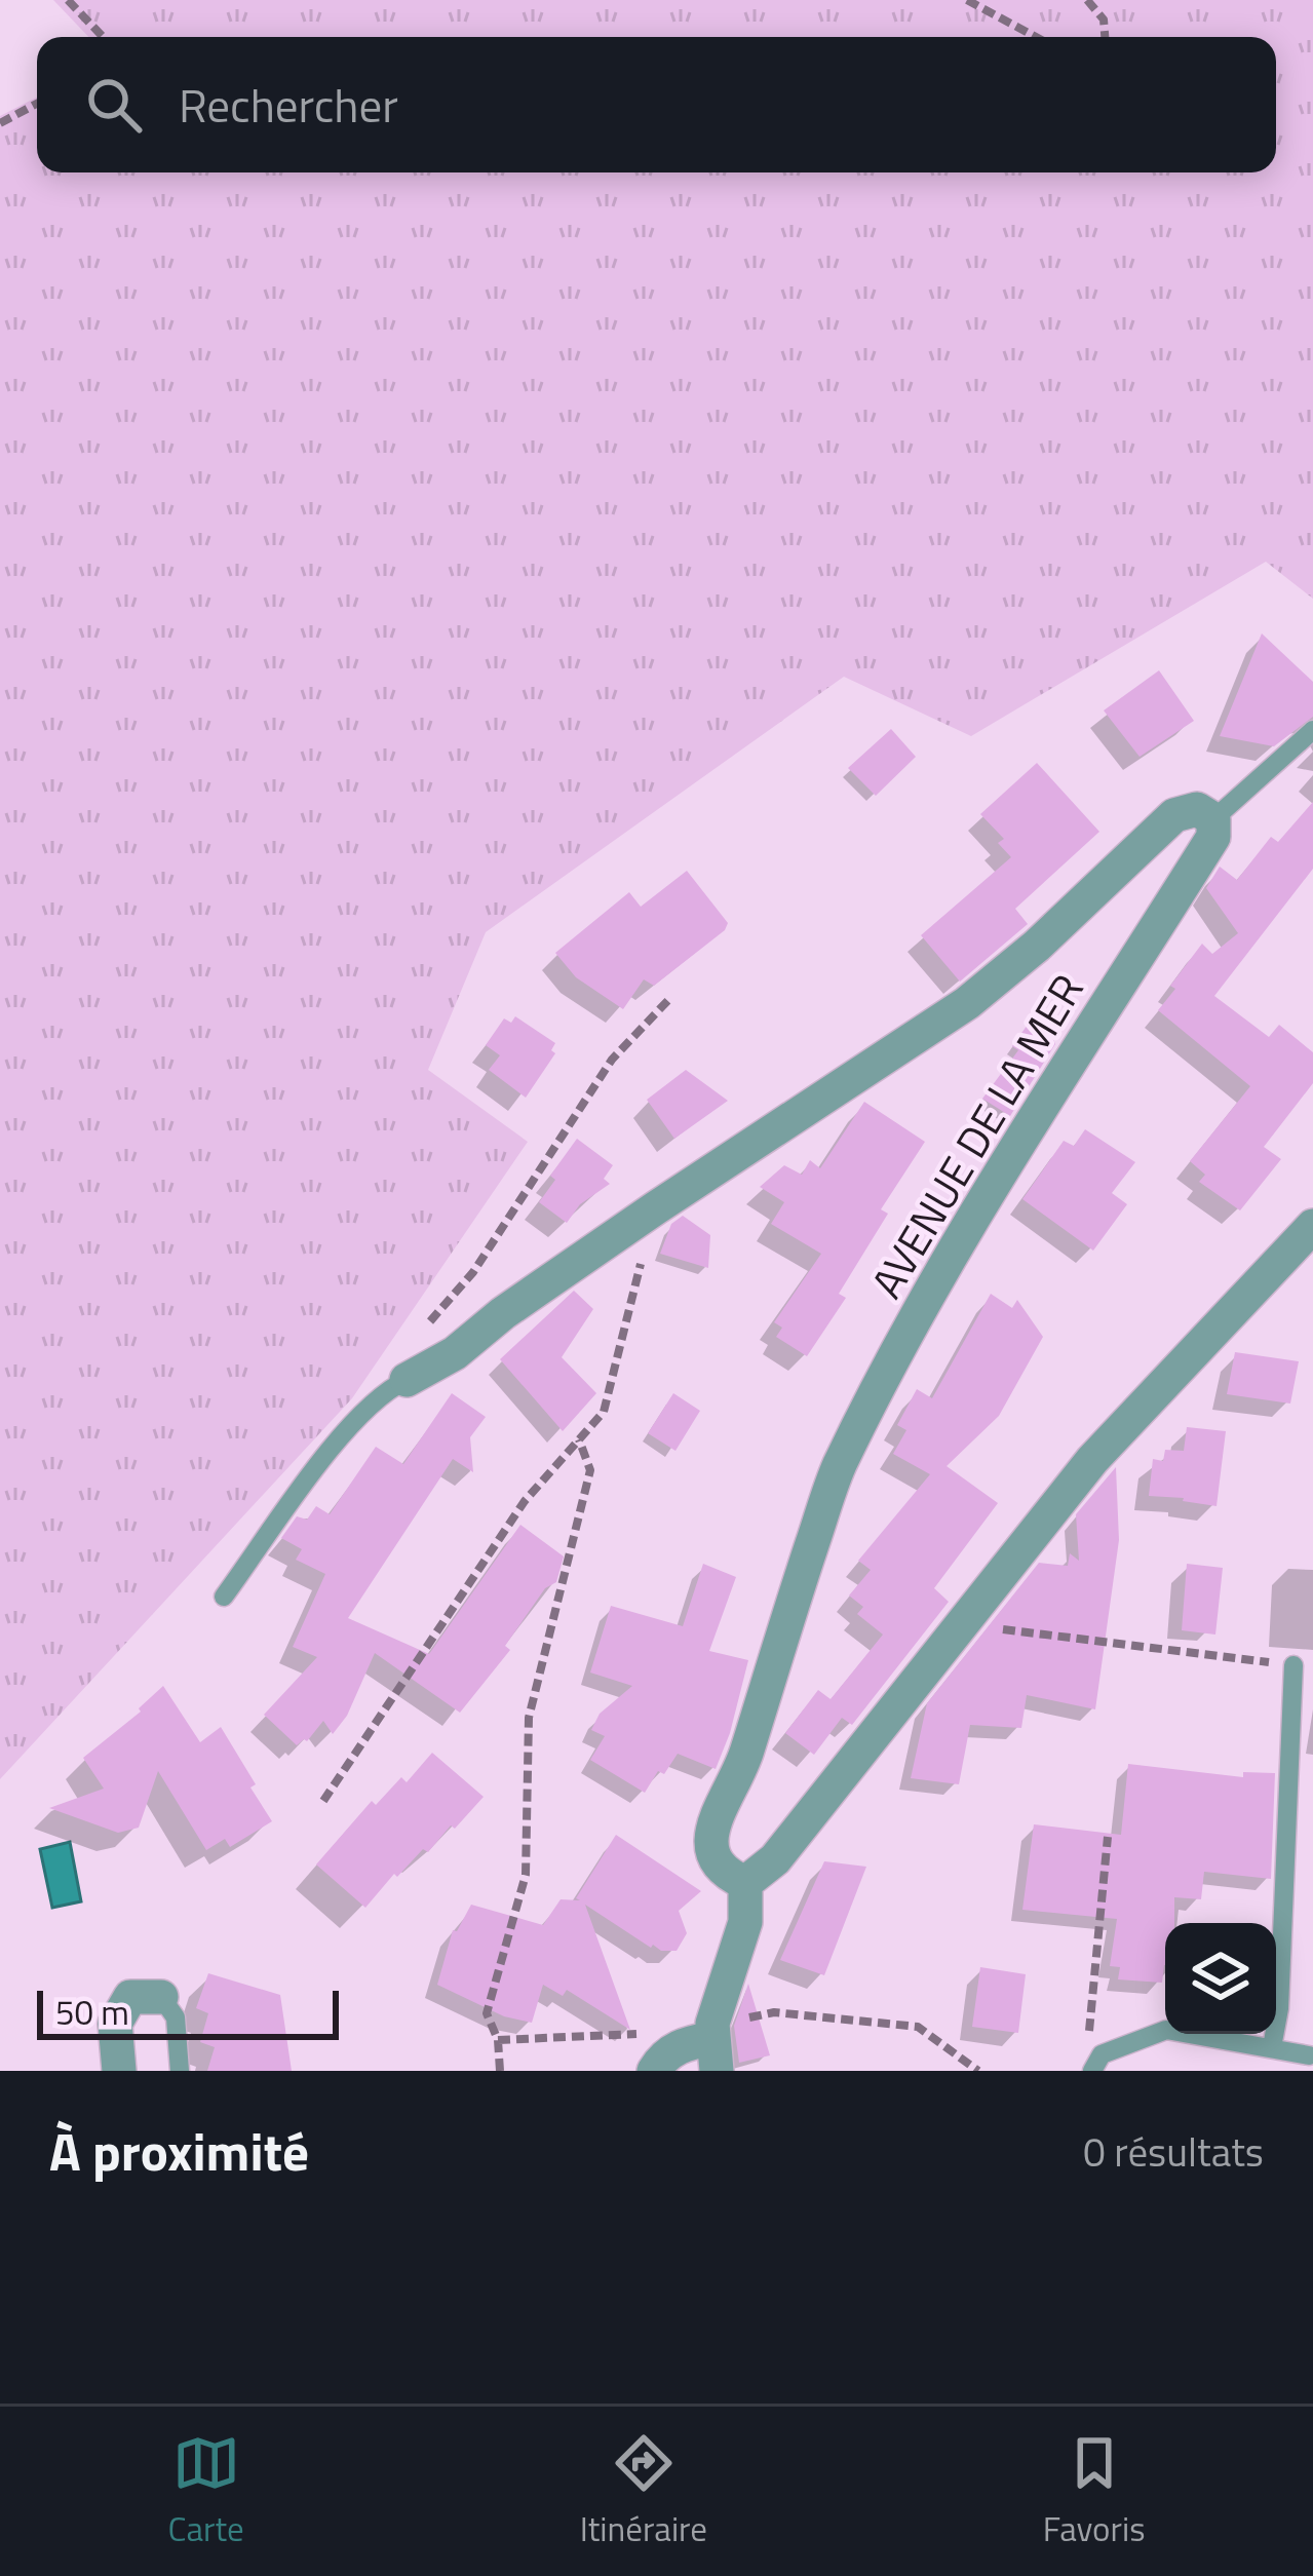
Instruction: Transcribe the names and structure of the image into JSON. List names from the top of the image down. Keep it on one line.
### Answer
{"streets":{"street":["AVENUE DE LA MER"]},"scale_bar":"50 m","page":{"search":"Rechercher","scale":"50 m","heading":["À proximité","0 résultats"],"nav":["Carte","Itinéraire","Favoris"]}}
